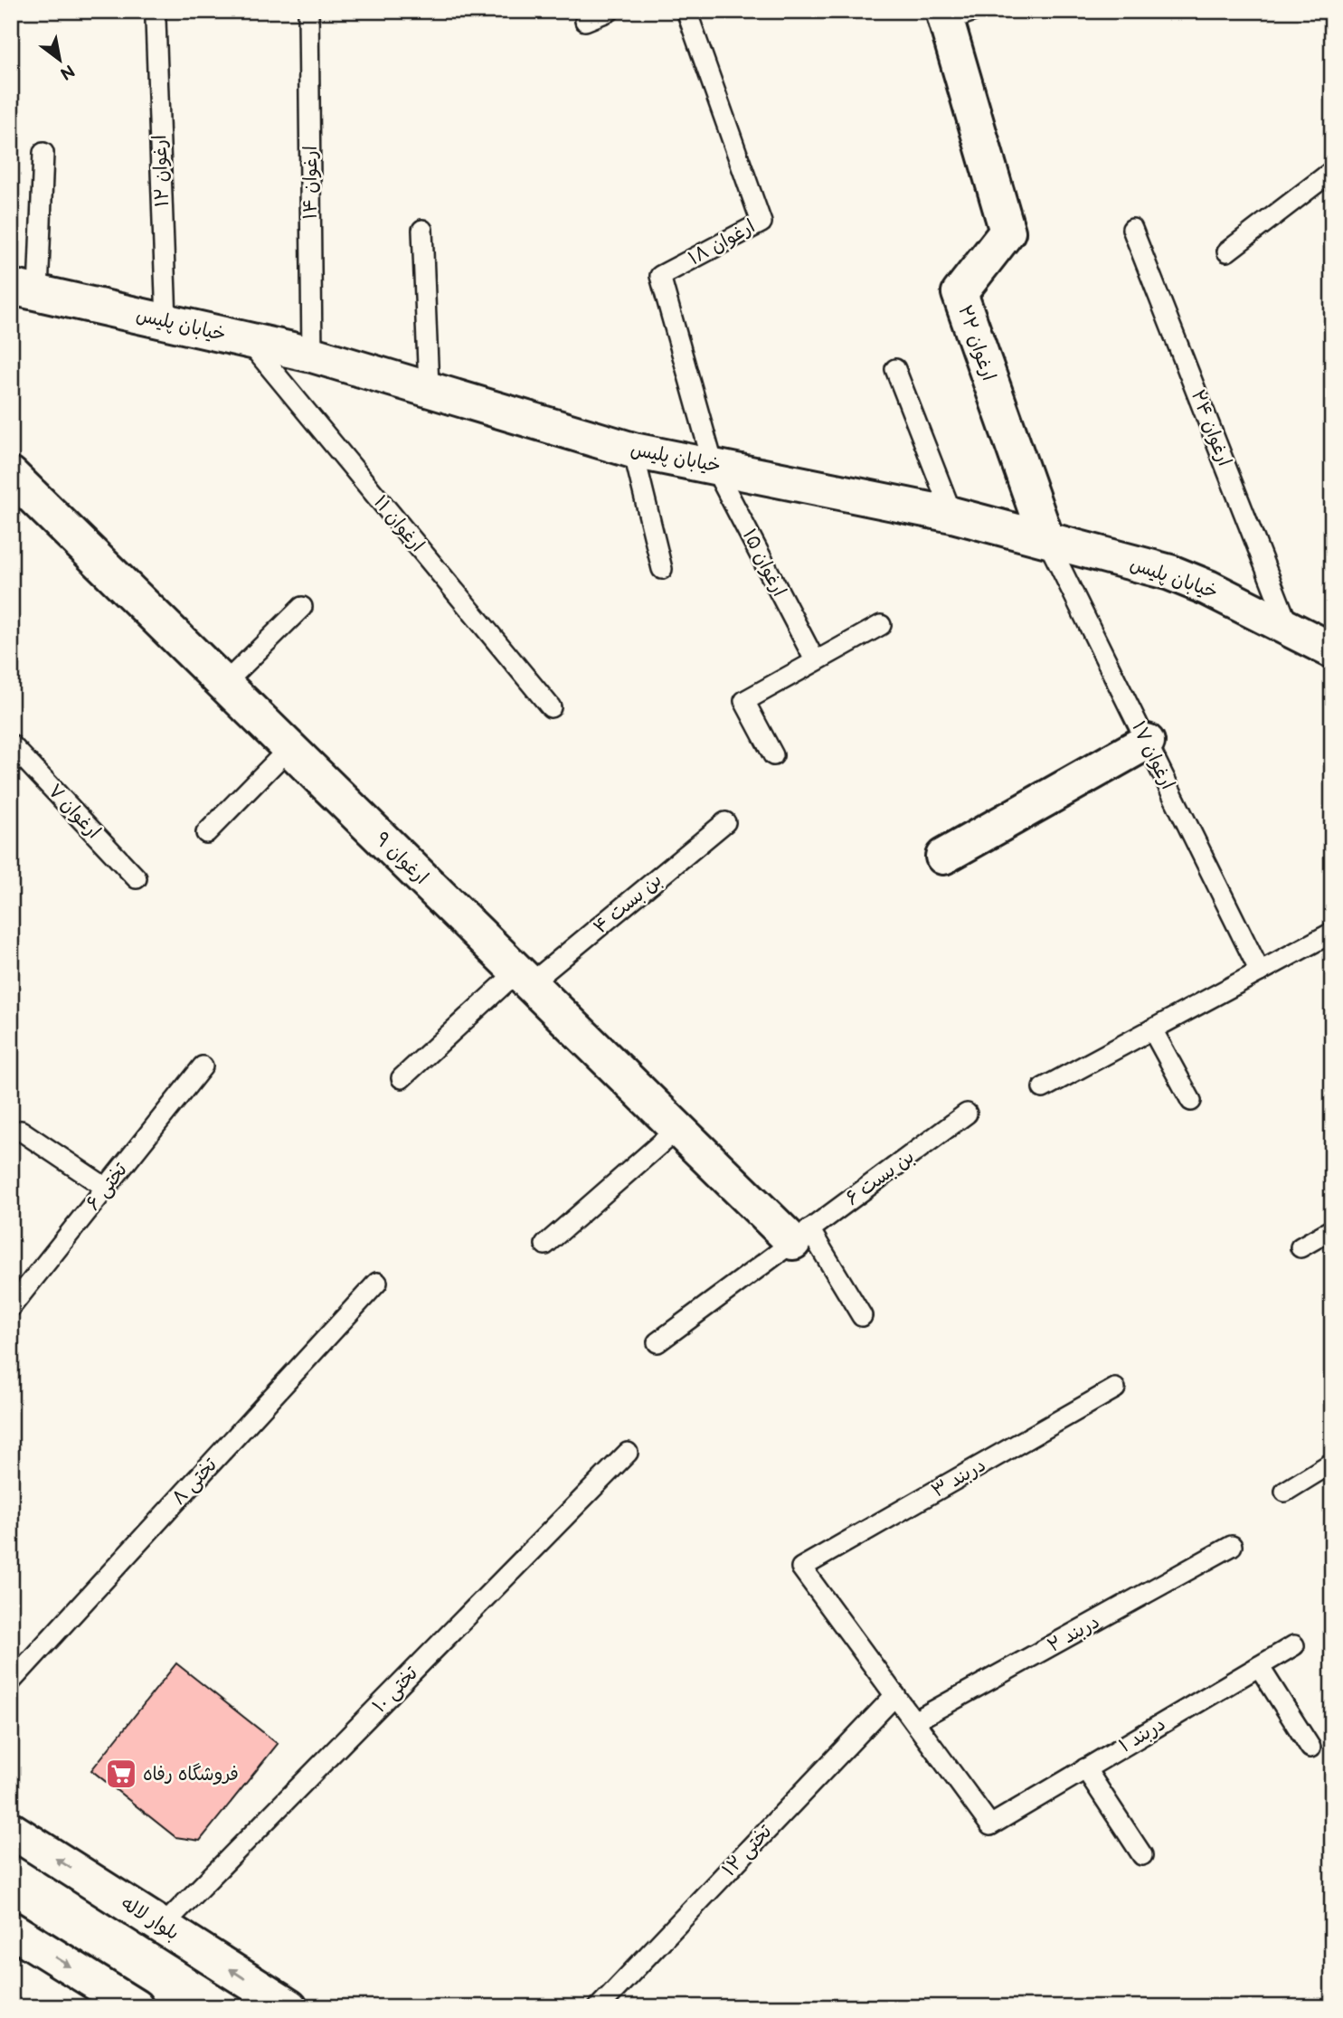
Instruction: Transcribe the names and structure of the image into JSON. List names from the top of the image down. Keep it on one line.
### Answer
{"streets":{"street":["خیابان پلیس","ارغوان ۲۲","ارغوان ۹","بلوار لاله"],"lane":["ارغوان ۱۲","ارغوان ۱۴","ارغوان ۱۸","ارغوان ۲۴","ارغوان ۱۱","ارغوان ۱۵","ارغوان ۱۷","ارغوان ۷","بن بست ۴","بن بست ۶","تختی ۶","دربند ۳","تختی ۸","دربند ۲","تختی ۱۰","دربند ۱","تختی ۱۲"]},"crossings":[["ارغوان ۱۲","خیابان پلیس"],["ارغوان ۱۴","خیابان پلیس"],["ارغوان ۱۸","خیابان پلیس"],["ارغوان ۱۸","ارغوان ۱۵"],["خیابان پلیس","ارغوان ۲۲"],["خیابان پلیس","ارغوان ۲۴"],["خیابان پلیس","ارغوان ۱۱"],["خیابان پلیس","ارغوان ۱۵"],["خیابان پلیس","ارغوان ۱۷"],["ارغوان ۲۲","ارغوان ۱۷"],["ارغوان ۹","بن بست ۴"],["ارغوان ۹","بن بست ۶"],["دربند ۳","تختی ۱۲"],["دربند ۲","دربند ۱"],["تختی ۱۰","بلوار لاله"]],"places":{"supermarket":["فروشگاه رفاه"]},"north":"bottom right"}
